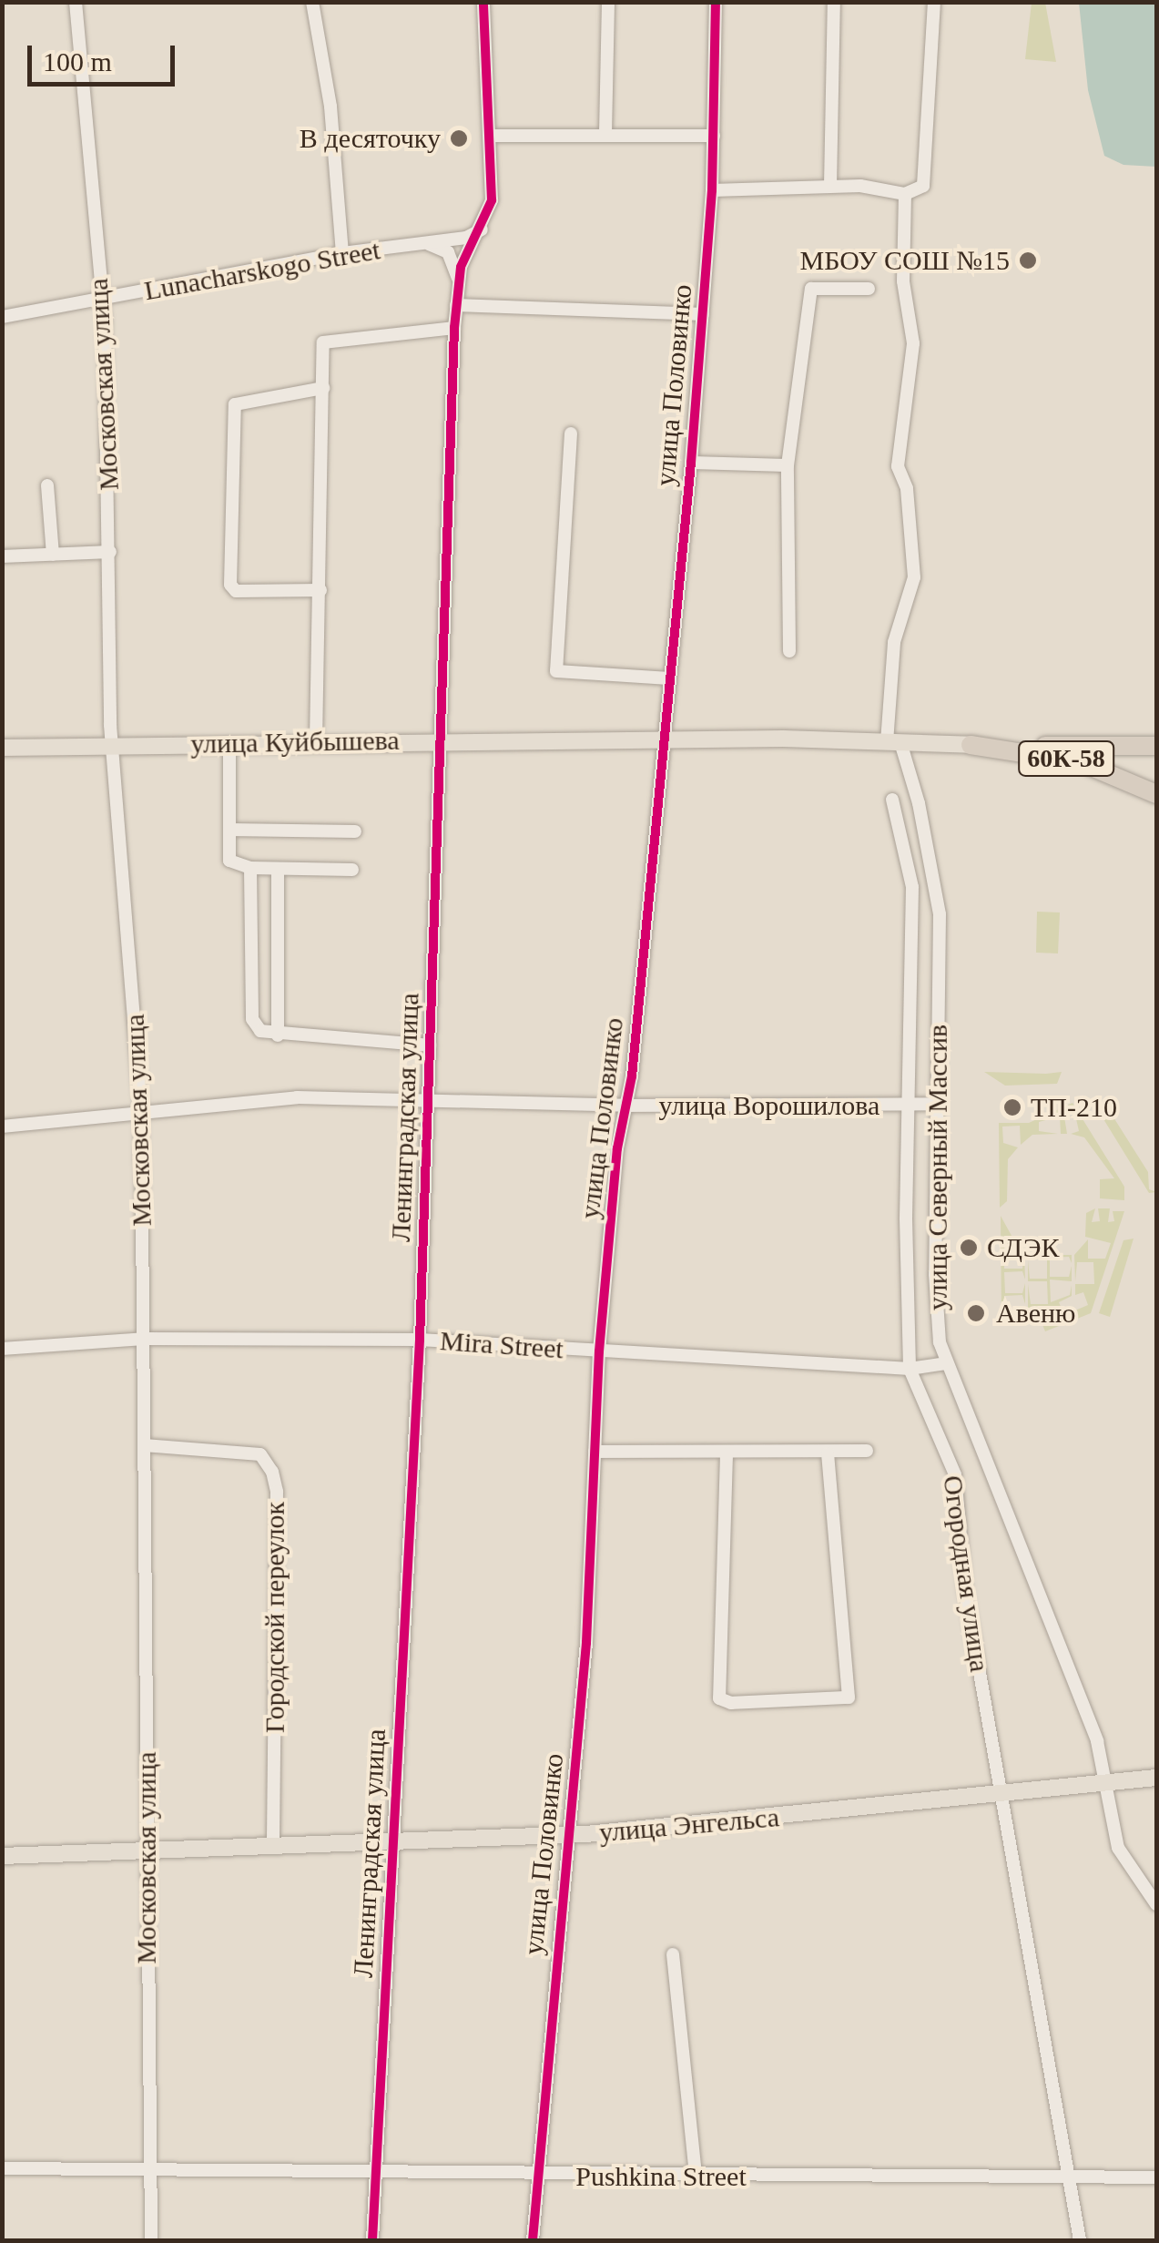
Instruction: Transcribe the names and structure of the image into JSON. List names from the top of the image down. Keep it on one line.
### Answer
{"streets":{"highway":["60К-58"],"main road":["улица Куйбышева","улица Энгельса"],"street":["Lunacharskogo Street","Московская улица","улица Половинко","улица Ворошилова","Ленинградская улица","улица Северный Массив","Mira Street","Огородная улица","Городской переулок","Pushkina Street"]},"crossings":[["Lunacharskogo Street","Московская улица"],["Lunacharskogo Street","Ленинградская улица"],["Московская улица","улица Куйбышева"],["Московская улица","улица Ворошилова"],["Московская улица","Mira Street"],["Московская улица","Городской переулок"],["Московская улица","улица Энгельса"],["Московская улица","Pushkina Street"],["улица Половинко","улица Куйбышева"],["улица Половинко","улица Ворошилова"],["улица Половинко","Mira Street"],["улица Половинко","улица Энгельса"],["улица Половинко","Pushkina Street"],["улица Куйбышева","60К-58"],["улица Куйбышева","Ленинградская улица"],["улица Куйбышева","улица Северный Массив"],["улица Ворошилова","Ленинградская улица"],["улица Ворошилова","улица Северный Массив"],["улица Ворошилова","Огородная улица"],["Ленинградская улица","Mira Street"],["Ленинградская улица","улица Энгельса"],["Ленинградская улица","Pushkina Street"],["улица Северный Массив","Mira Street"],["улица Северный Массив","улица Энгельса"],["Mira Street","Огородная улица"],["Огородная улица","улица Энгельса"],["Огородная улица","Pushkina Street"],["Городской переулок","улица Энгельса"]],"places":["В десяточку","МБОУ СОШ №15","ТП-210","СДЭК","Авеню"],"scale_bar":"100 m"}
